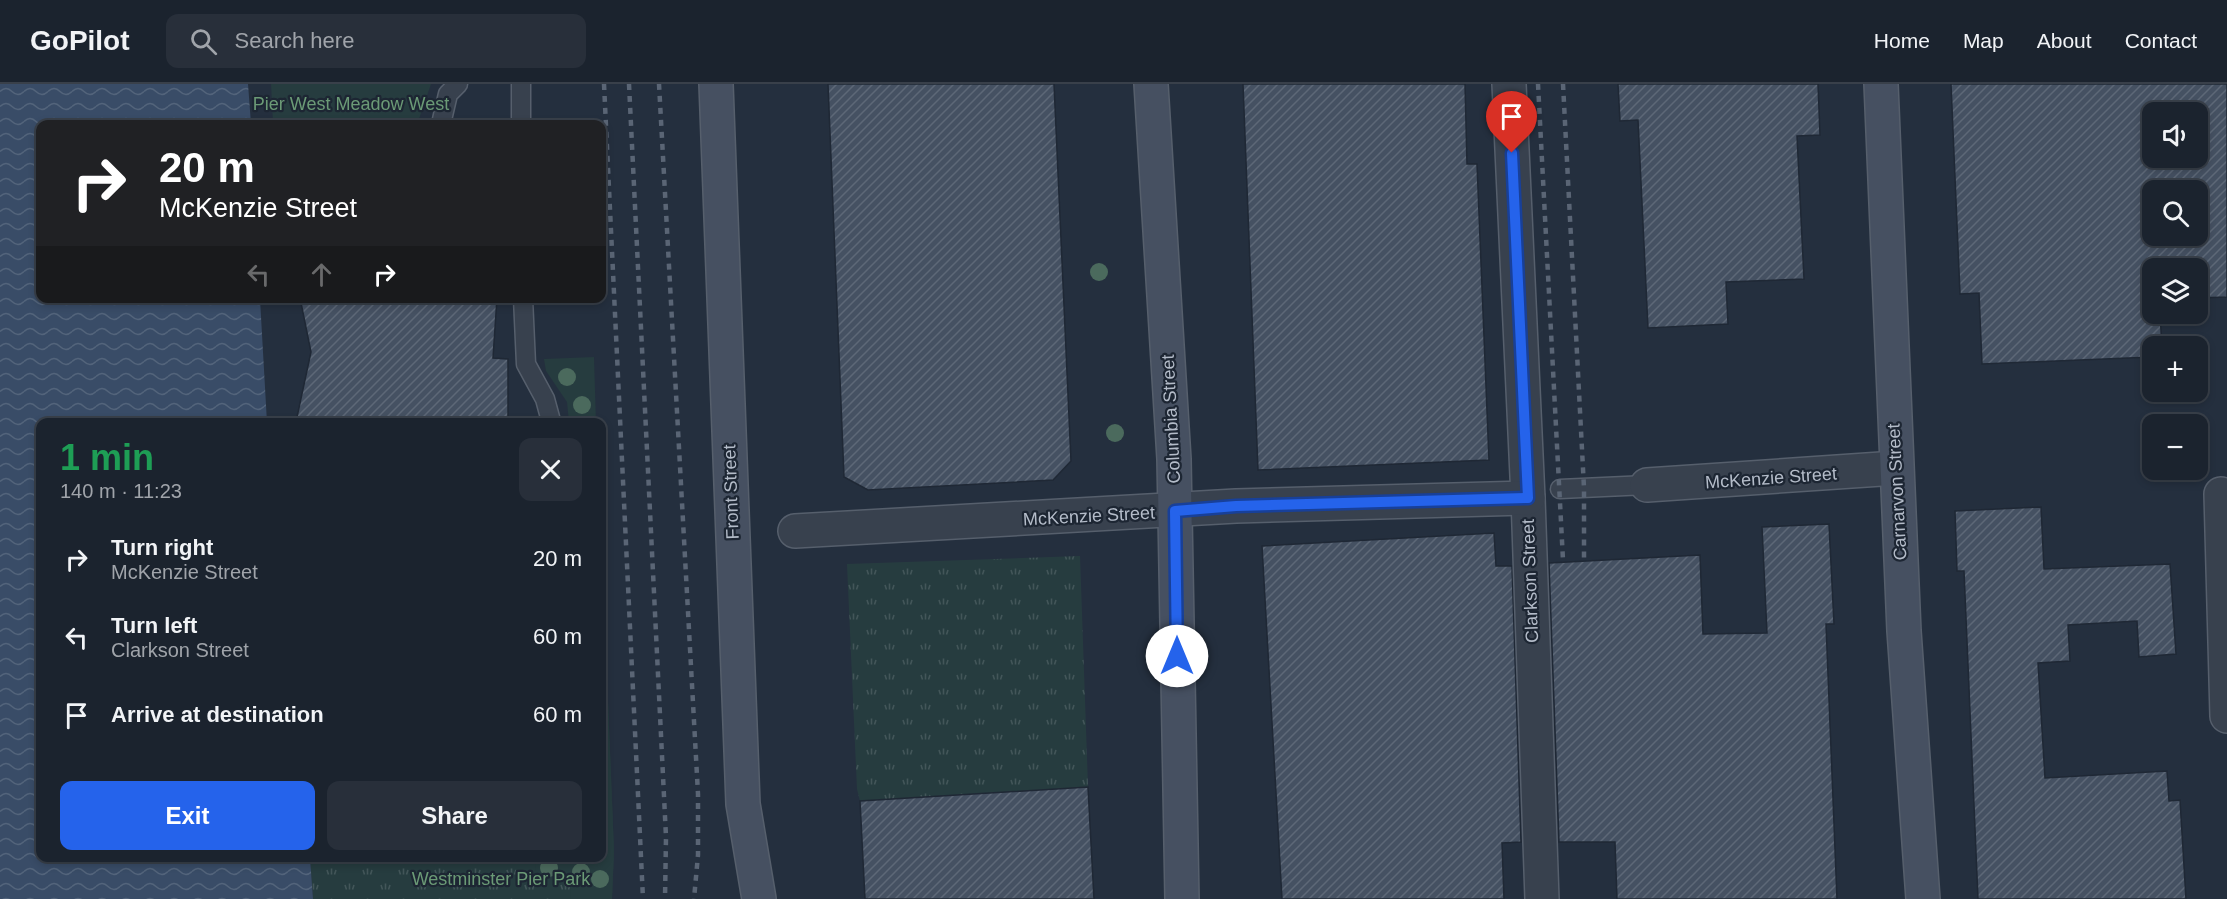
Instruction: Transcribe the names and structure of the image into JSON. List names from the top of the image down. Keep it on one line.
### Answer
{"streets":{"street":["Columbia Street","McKenzie Street","Front Street","Carnarvon Street","Clarkson Street"]},"crossings":[["Columbia Street","McKenzie Street"],["McKenzie Street","Carnarvon Street"],["McKenzie Street","Clarkson Street"]],"parks":["Pier West Meadow West","Westminster Pier Park"],"page":{"header":"GoPilot","search":"Search here","nav":["Home","Map","About","Contact"],"map_buttons":["+","−"],"turn":["20 m","McKenzie Street"],"heading":["1 min","140 m · 11:23"],"list":[{"name":"Turn right","note":"McKenzie Street","value":"20 m"},{"name":"Turn left","note":"Clarkson Street","value":"60 m"},{"name":"Arrive at destination","value":"60 m"}],"buttons":["Exit","Share"]}}
